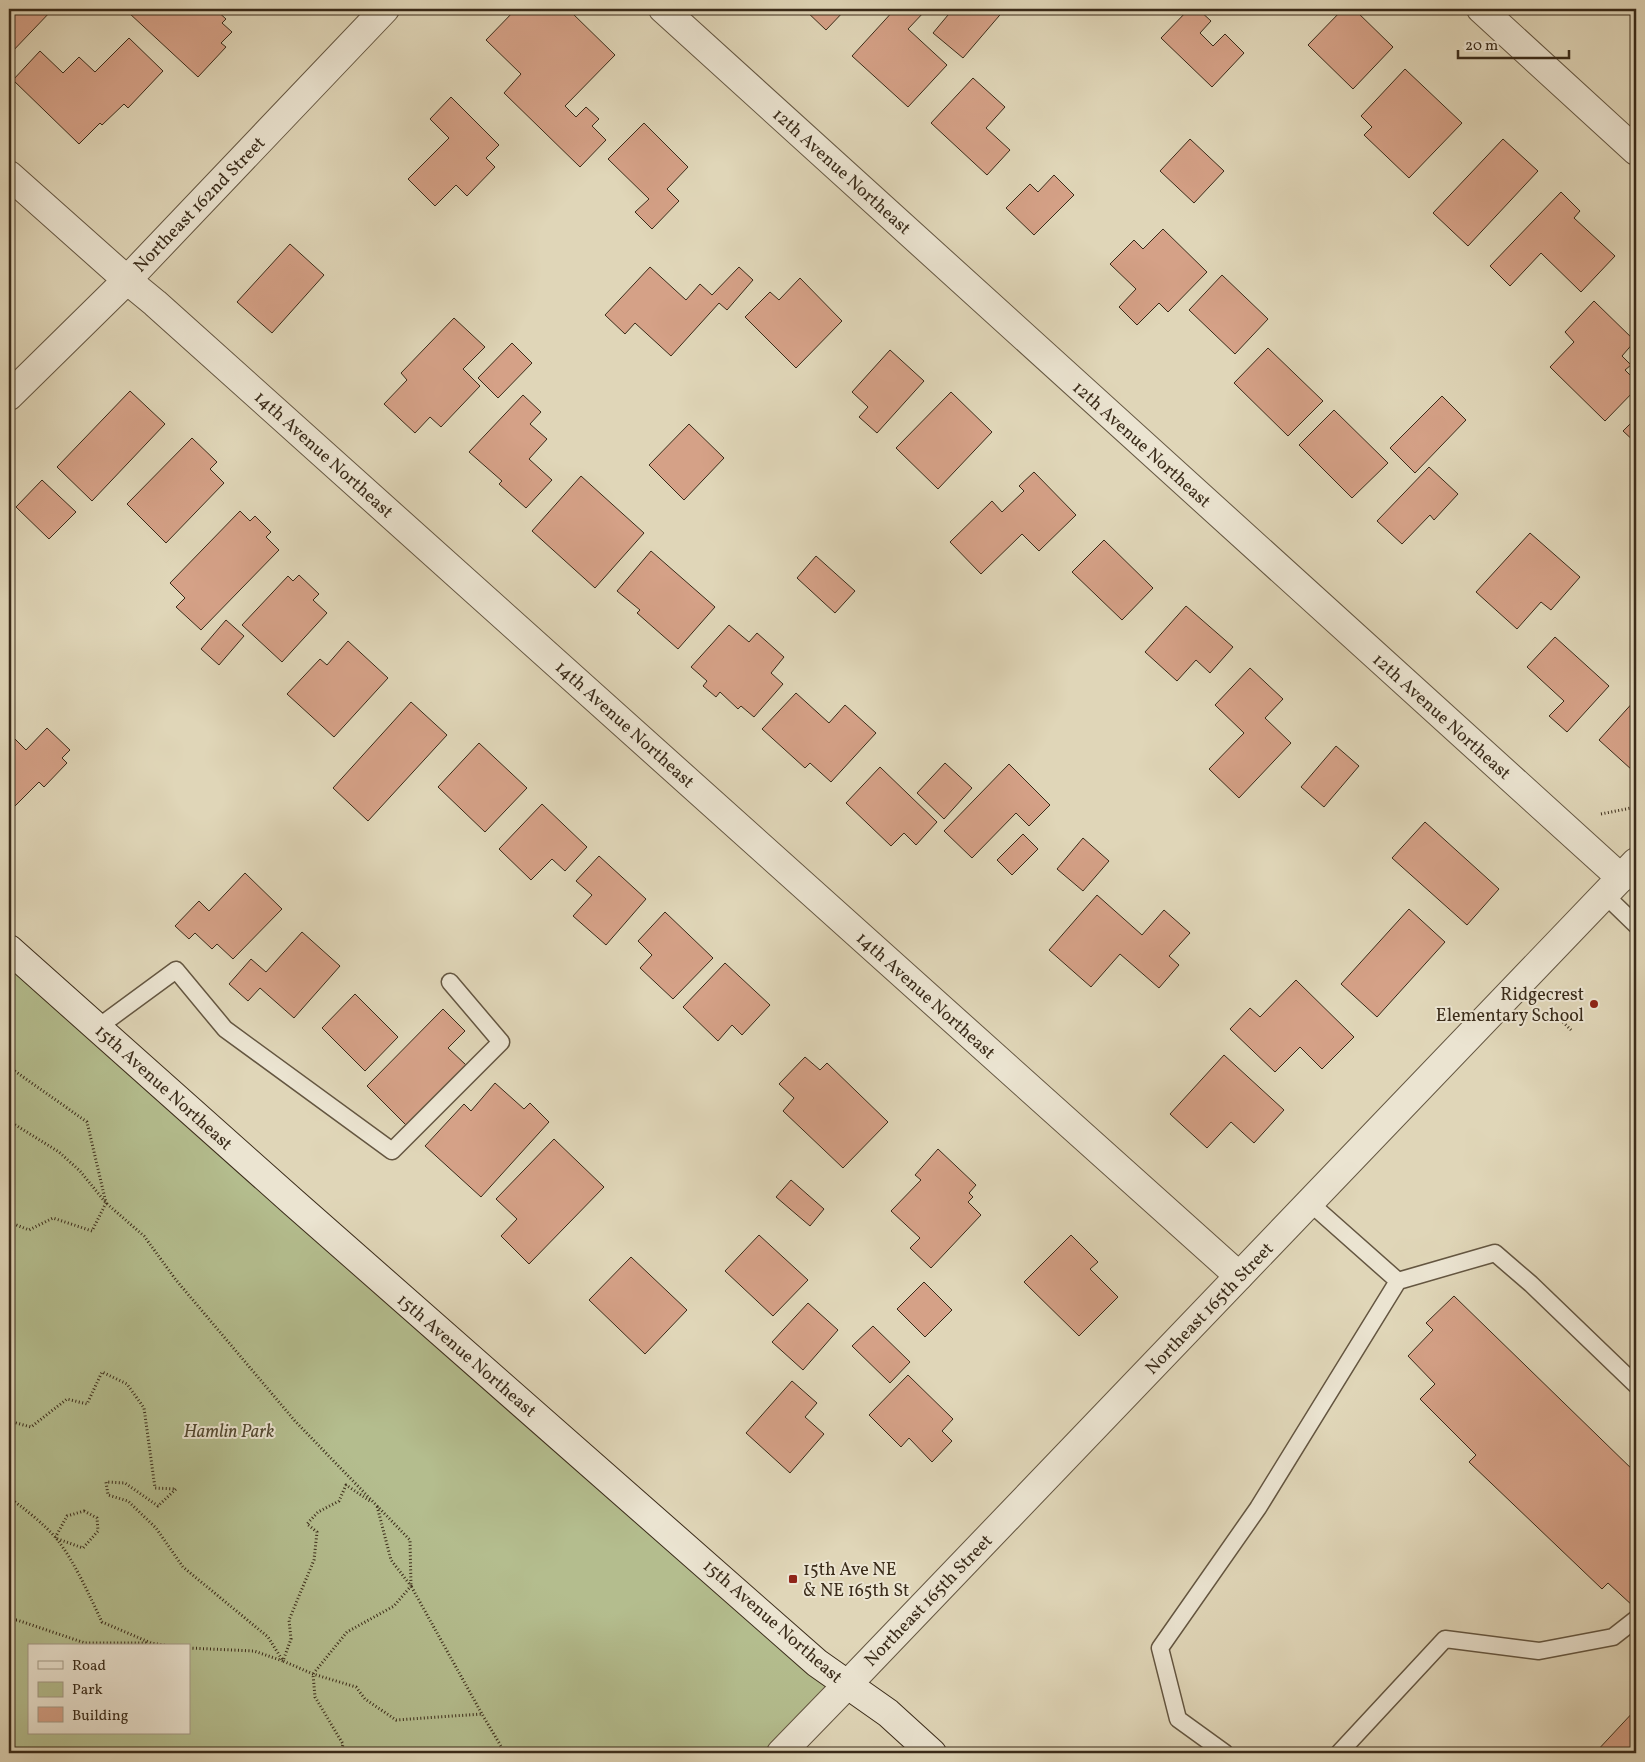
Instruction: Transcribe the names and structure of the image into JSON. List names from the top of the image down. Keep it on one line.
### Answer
{"streets":{"street":["12th Avenue Northeast","Northeast 162nd Street","14th Avenue Northeast","15th Avenue Northeast","Northeast 165th Street"]},"crossings":[["12th Avenue Northeast","Northeast 165th Street"],["Northeast 162nd Street","14th Avenue Northeast"],["14th Avenue Northeast","Northeast 165th Street"],["15th Avenue Northeast","Northeast 165th Street"]],"parks":["Hamlin Park"],"places":{"other":["Ridgecrest Elementary School"],"transit":["15th Ave NE & NE 165th St"]},"legend":["Road","Park","Building"],"scale_bar":"20 m"}
